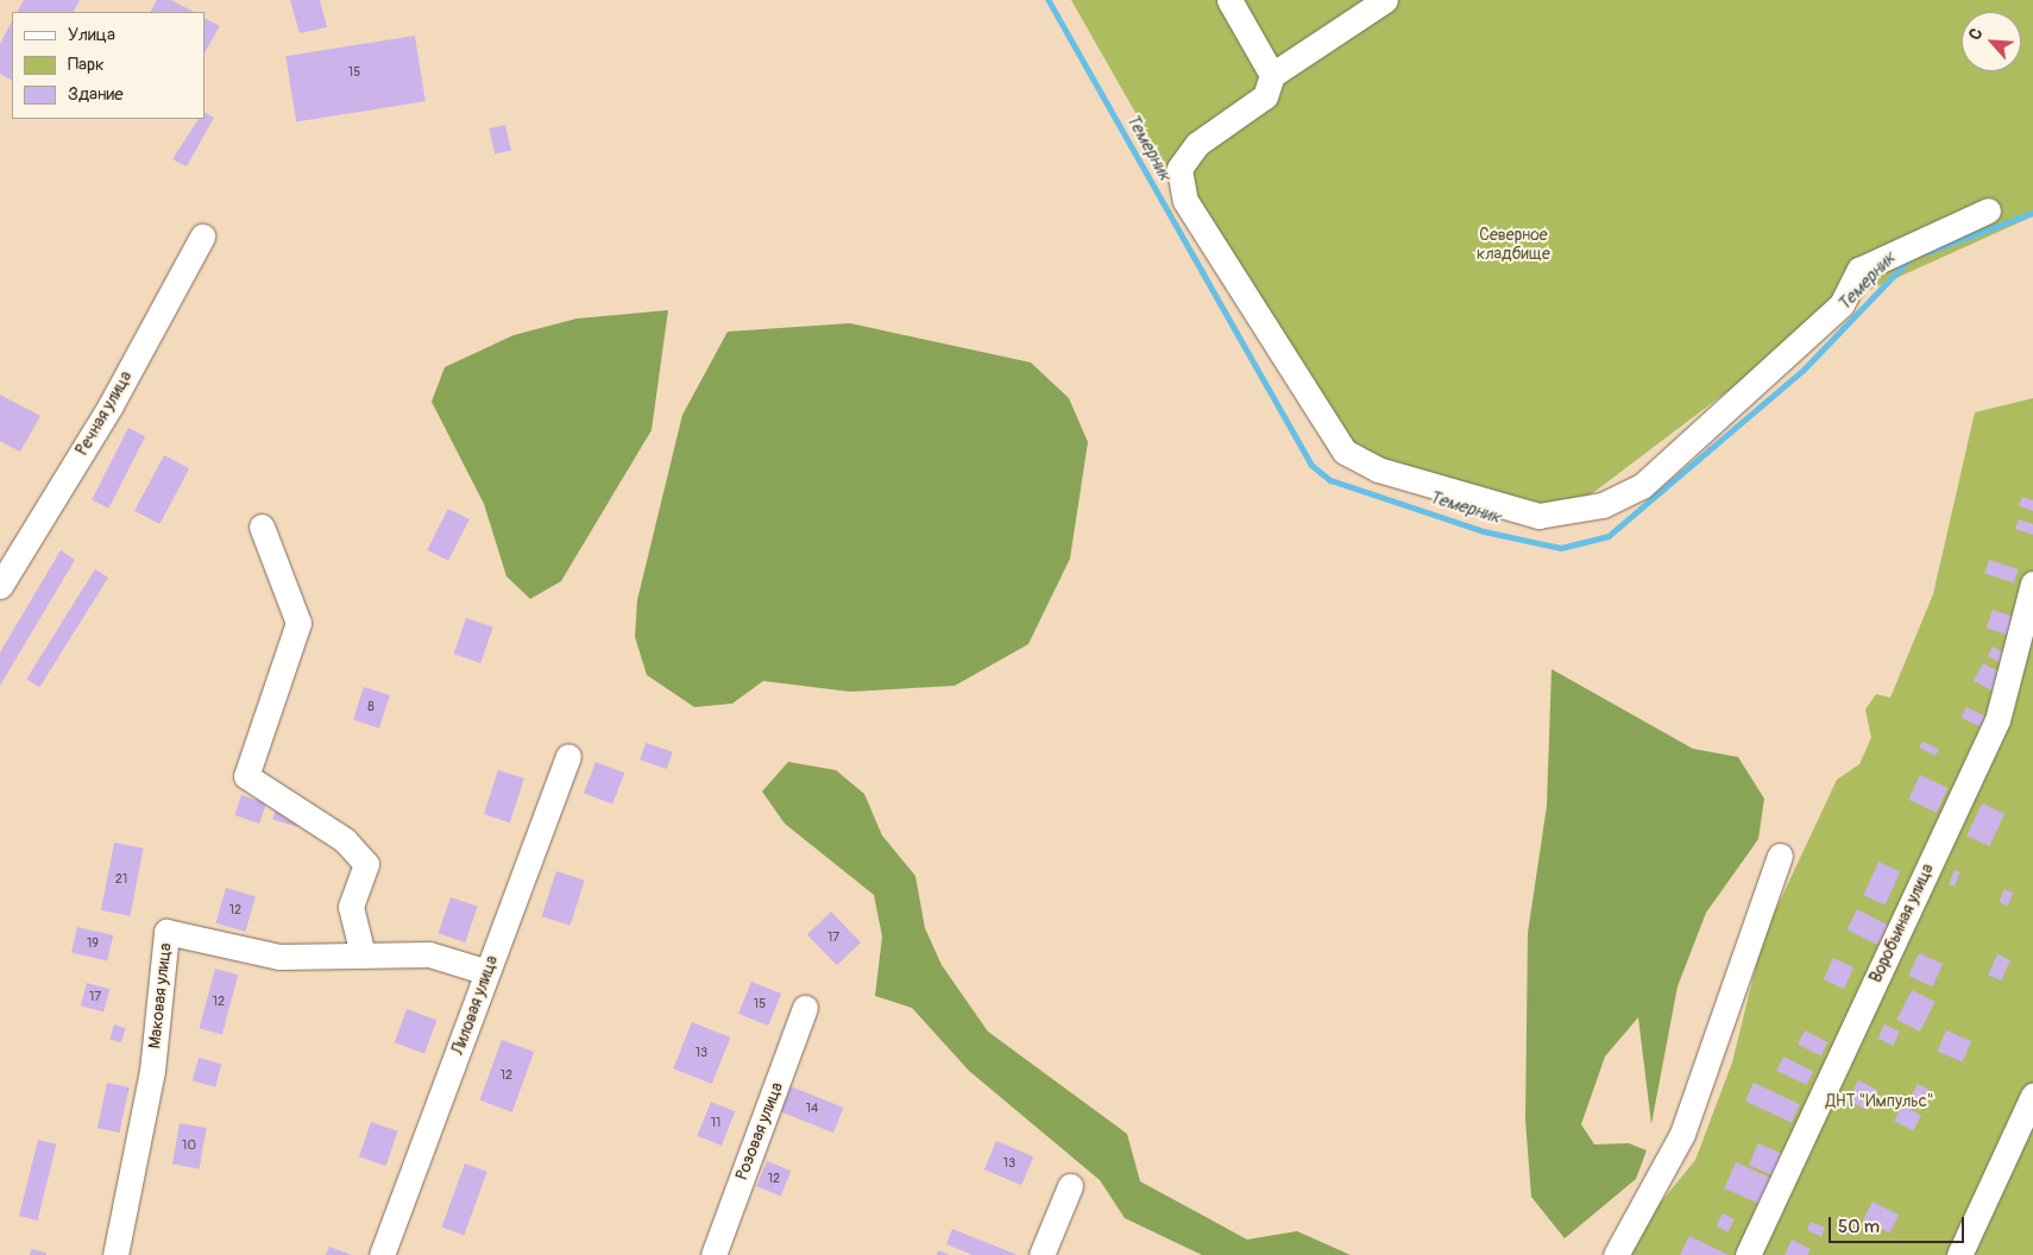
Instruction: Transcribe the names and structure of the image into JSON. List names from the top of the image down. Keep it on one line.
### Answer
{"streets":{"street":["Речная улица","Воробьиная улица","Маковая улица","Лиловая улица","Розовая улица"]},"crossings":[["Маковая улица","Лиловая улица"]],"water":["Темерник"],"parks":["Северное кладбище","ДНТ \"Импульс\""],"house_numbers":["15","8","21","12","17","19","17","12","15","13","12","14","11","10","13","12"],"legend":["Улица","Парк","Здание"],"scale_bar":"50 m","north":"top left"}
